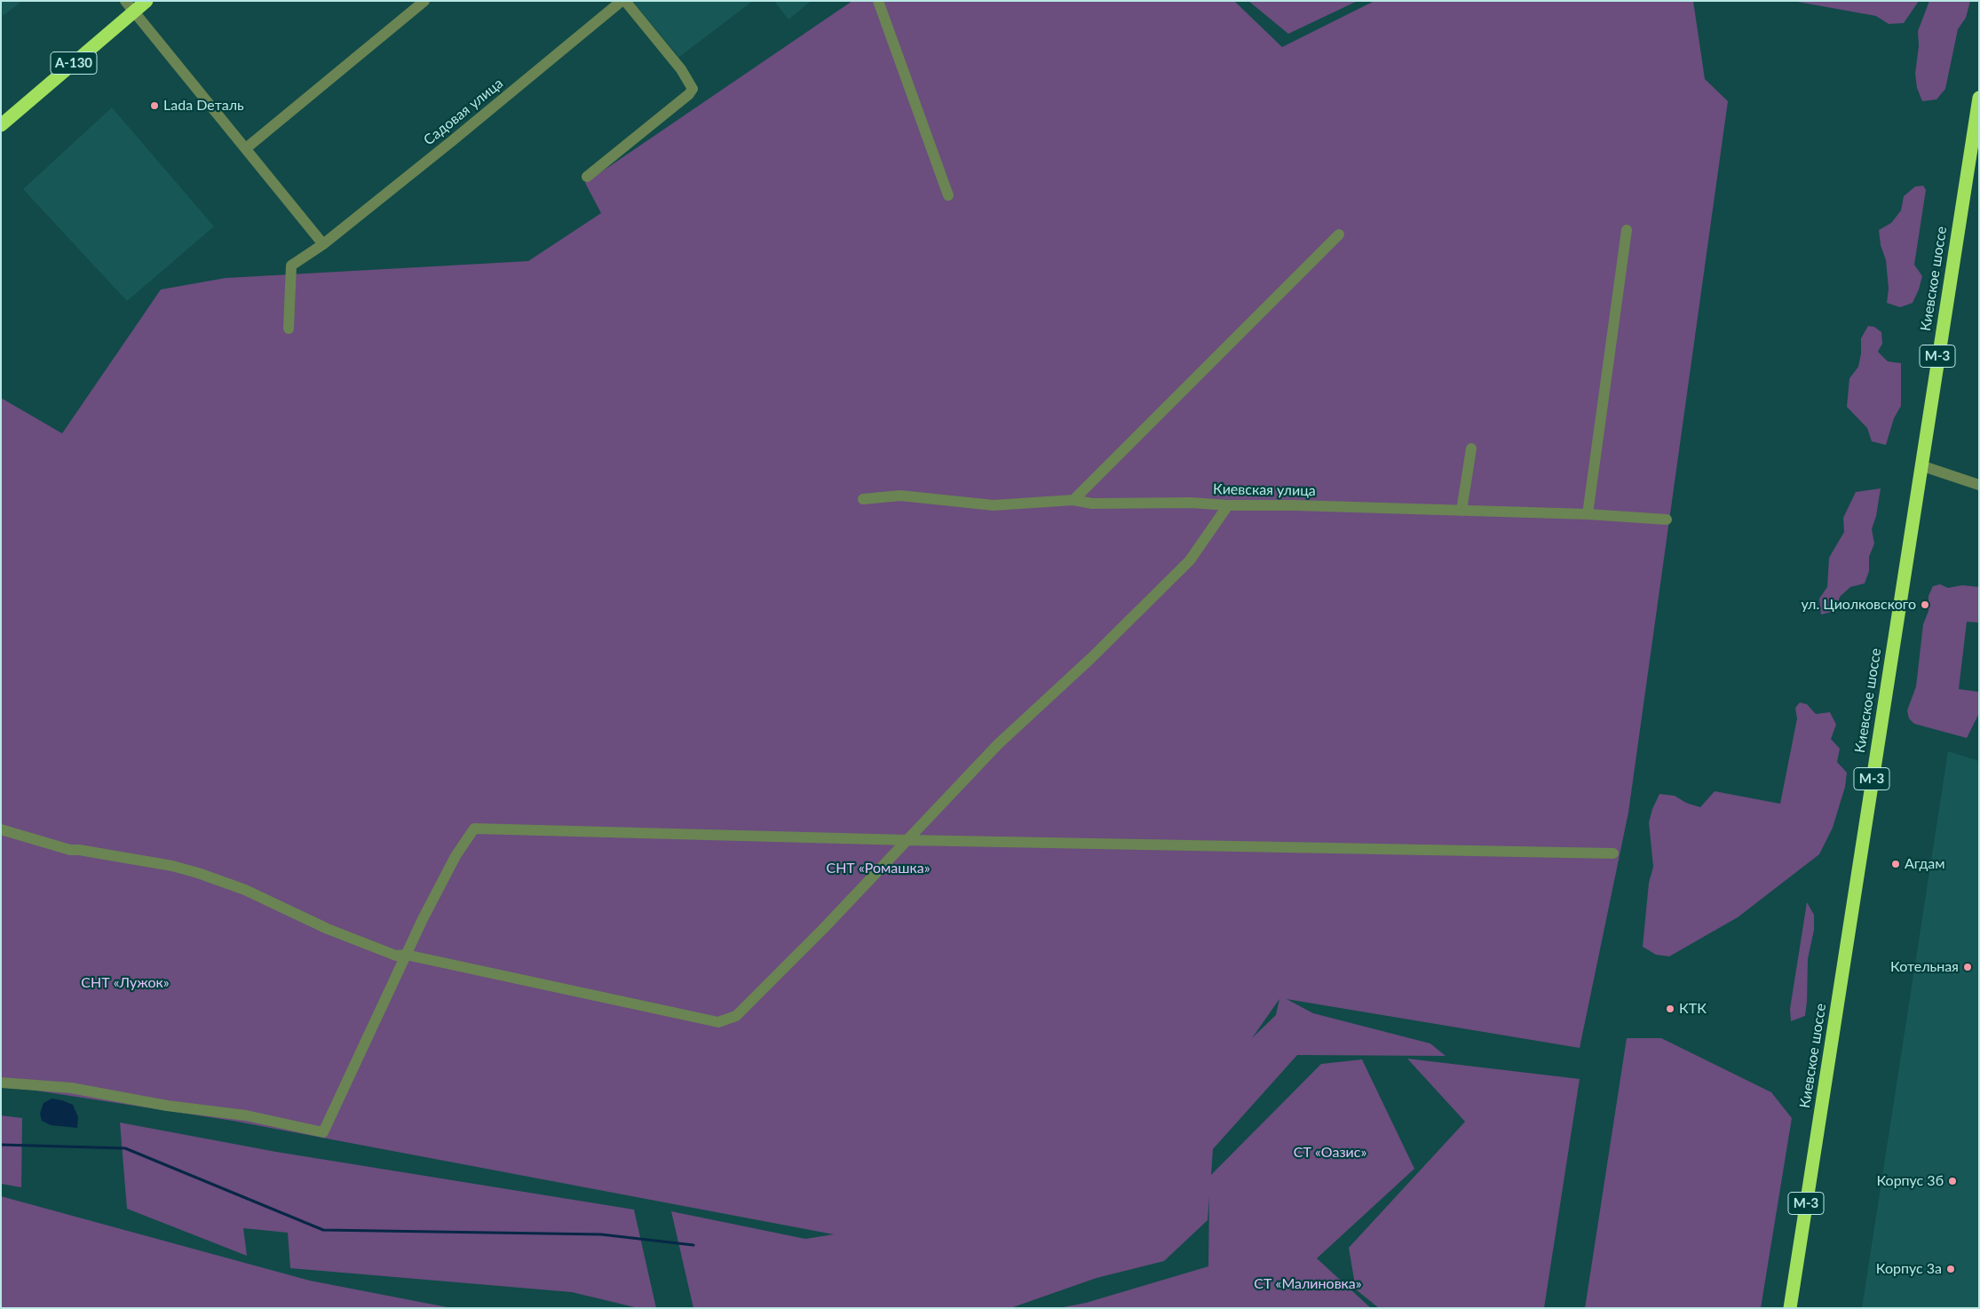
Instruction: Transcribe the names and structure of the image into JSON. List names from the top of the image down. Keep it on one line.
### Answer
{"streets":{"highway":["А-130","Киевское шоссе","М-3"],"street":["Садовая улица","Киевская улица"]},"parks":["СНТ «Ромашка»","СНТ «Лужок»","СТ «Оазис»","СТ «Малиновка»"],"places":["Lada Dеталь","ул. Циолковского","Агдам","Котельная","КТК","Корпус 3б","Корпус 3a"]}
